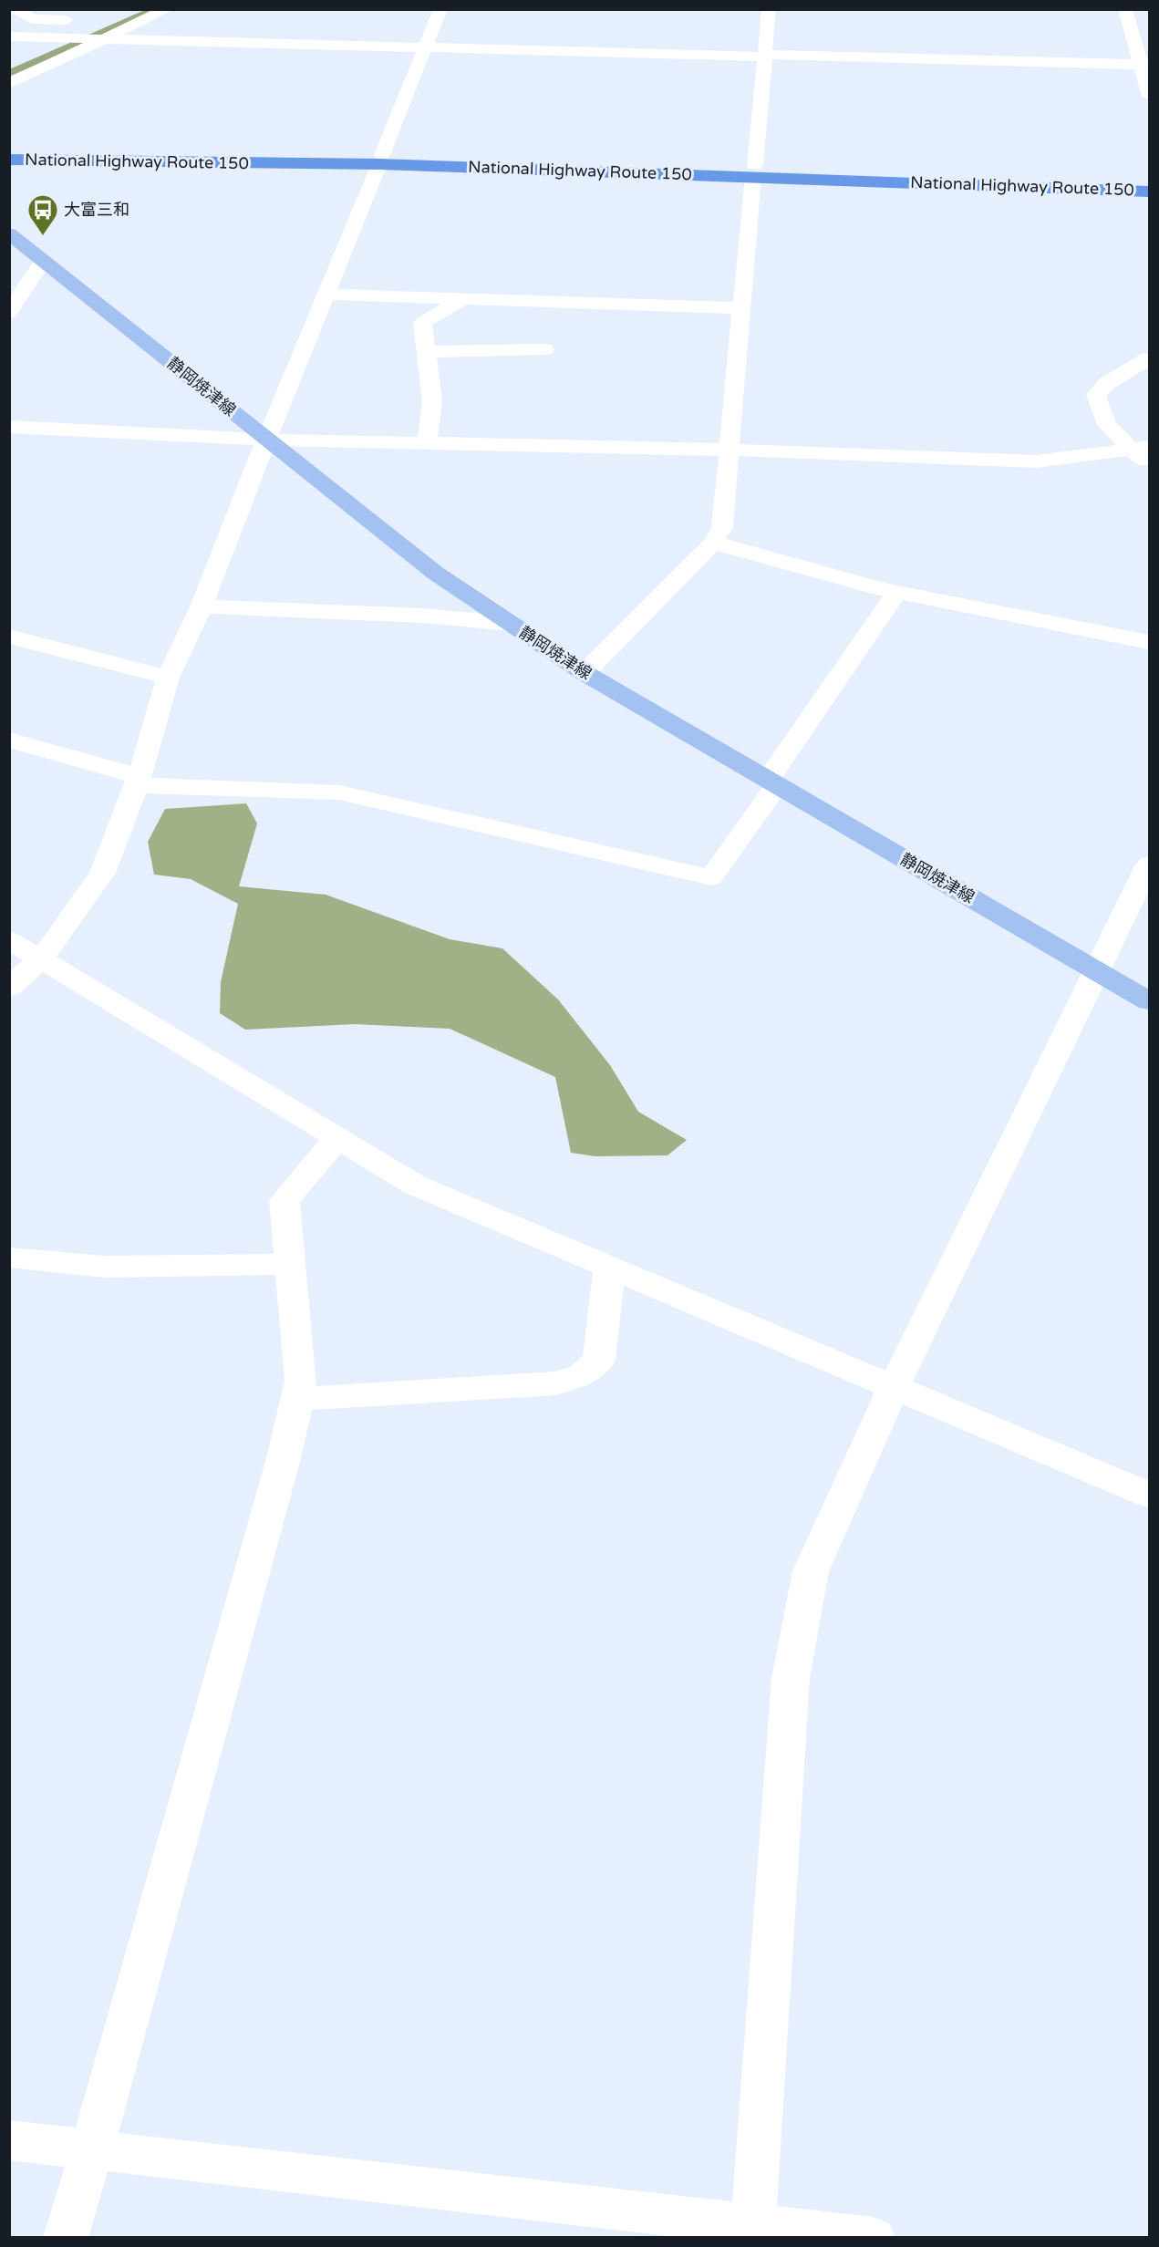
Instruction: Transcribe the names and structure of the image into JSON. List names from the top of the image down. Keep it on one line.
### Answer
{"streets":{"highway":["National Highway Route 150"],"main road":["静岡焼津線"]},"places":{"bus stop":["大富三和"]}}
